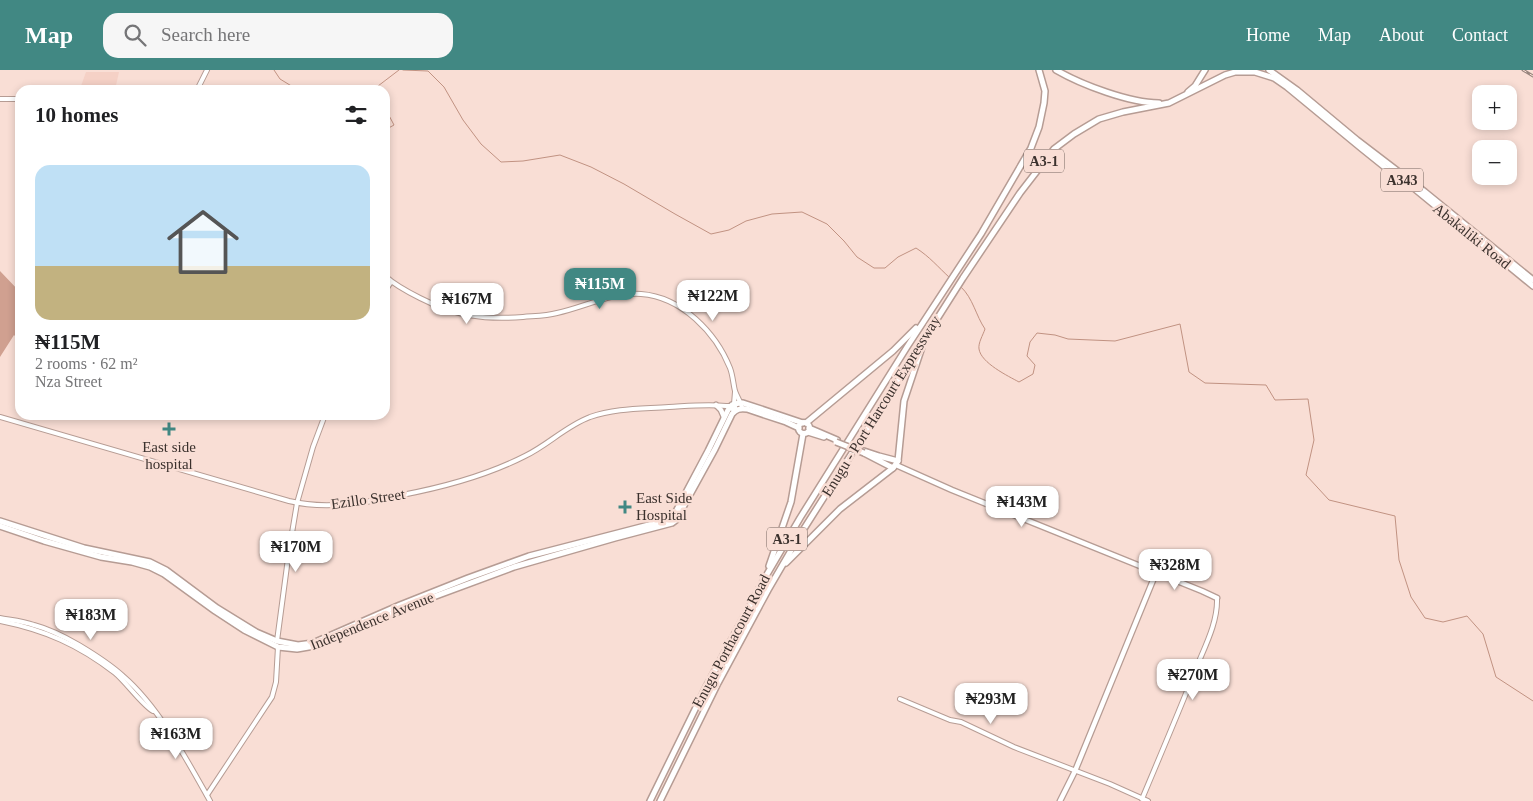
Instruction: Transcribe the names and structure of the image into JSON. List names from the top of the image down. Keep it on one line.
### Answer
{"streets":{"main road":["A3-1","A343","Abakaliki Road","Enugu - Port Harcourt Expressway","Ezillo Street","Independence Avenue","Enugu Porthacourt Road"]},"crossings":[["A343","Abakaliki Road"],["A343","Enugu - Port Harcourt Expressway"]],"places":{"health":["East side hospital","East Side Hospital"]},"page":{"header":"Map","search":"Search here","nav":["Home","Map","About","Contact"],"map_buttons":["+","−"],"heading":"10 homes","list":[{"name":"₦115M","note":"2 rooms · 62 m² · Nza Street"}],"price":["₦115M","₦122M","₦167M","₦143M","₦170M","₦328M","₦183M","₦270M","₦293M","₦163M"]}}
